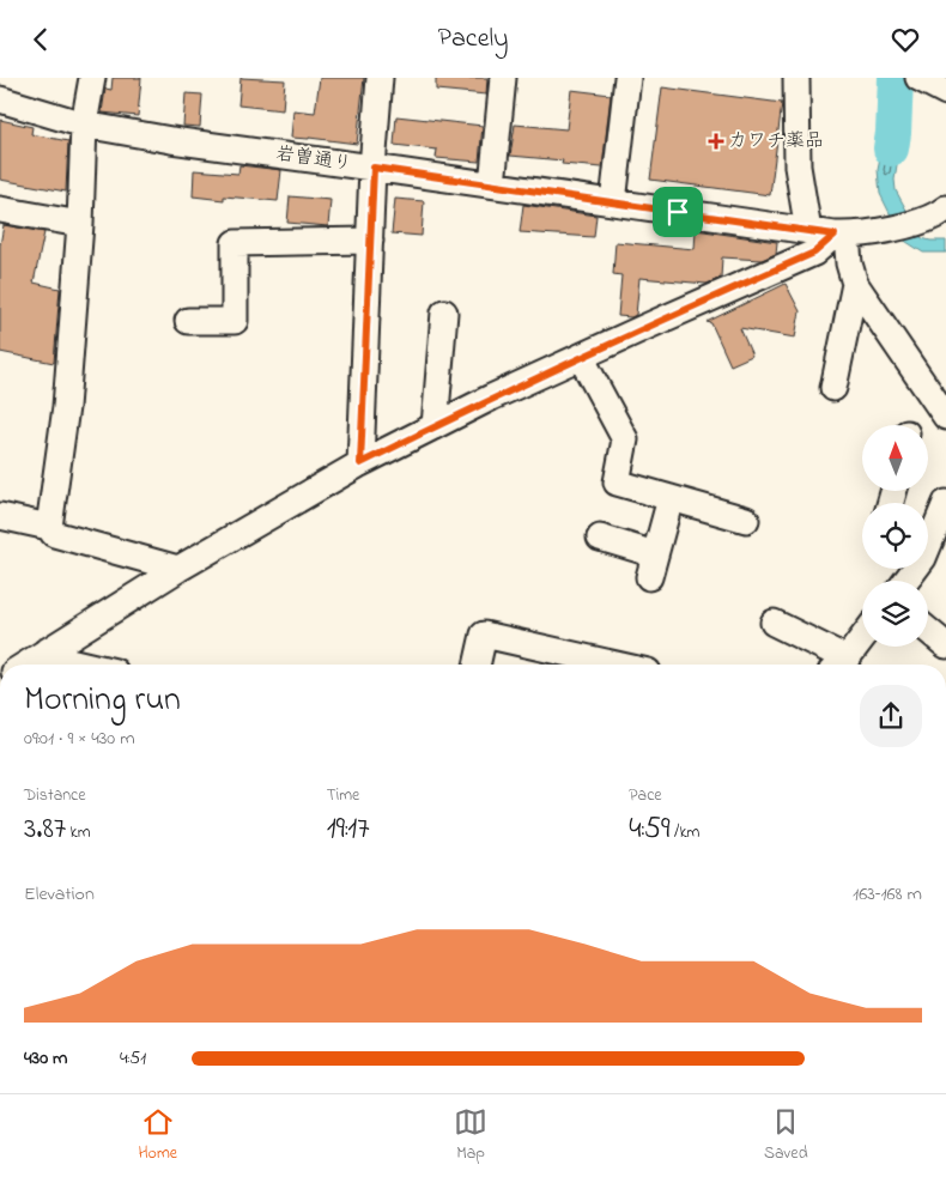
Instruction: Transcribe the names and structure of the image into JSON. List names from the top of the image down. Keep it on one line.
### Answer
{"streets":{"street":["岩曽通り"]},"places":{"health":["カワチ薬品"]},"north":"top","page":{"header":"Pacely","heading":["Morning run","09:01 · 9 × 430 m"],"stats":[["Distance","3.87 km"],["Time","19:17"],["Pace","4:59 /km"]],"chart":["Elevation","163–168 m"],"list":[{"name":"430 m","note":"4:51"}],"tabs":["Home","Map","Saved"]}}
